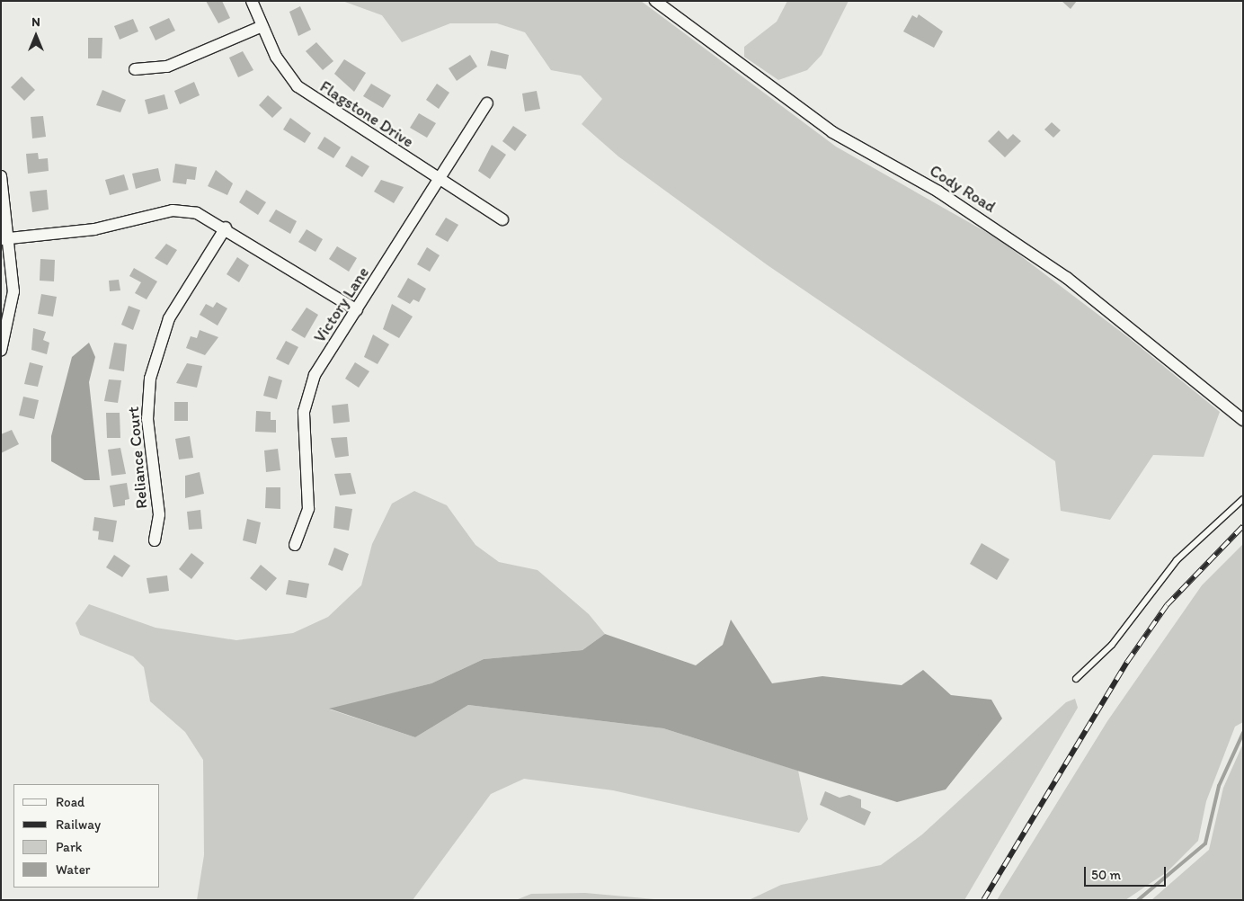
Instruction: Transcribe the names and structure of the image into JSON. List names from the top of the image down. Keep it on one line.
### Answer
{"streets":{"street":["Flagstone Drive","Cody Road","Victory Lane","Reliance Court"]},"crossings":[["Flagstone Drive","Victory Lane"]],"legend":["Road","Railway","Park","Water"],"scale_bar":"50 m","north":"top"}
